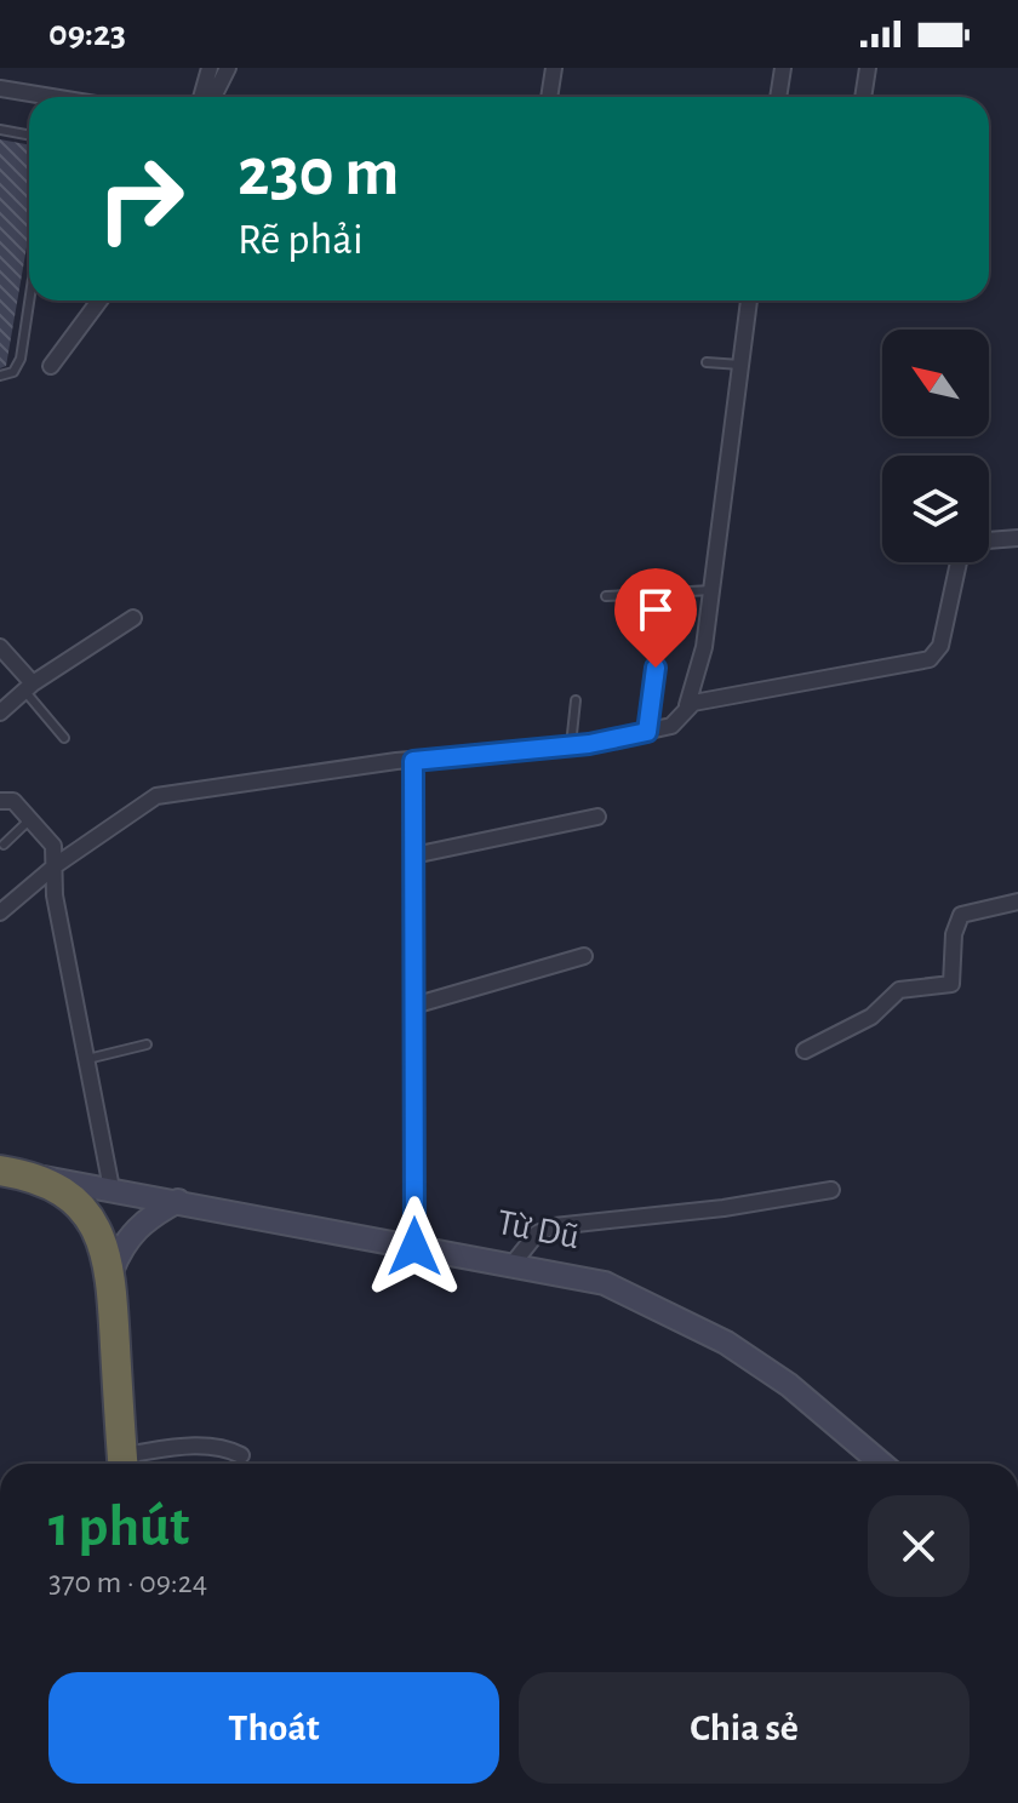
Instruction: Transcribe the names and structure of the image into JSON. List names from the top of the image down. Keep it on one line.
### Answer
{"streets":{"highway":["Từ Dũ"]},"north":"top left","page":{"status":"09:23","turn":["230 m","Rẽ phải"],"heading":["1 phút","370 m · 09:24"],"buttons":["Thoát","Chia sẻ"]}}
